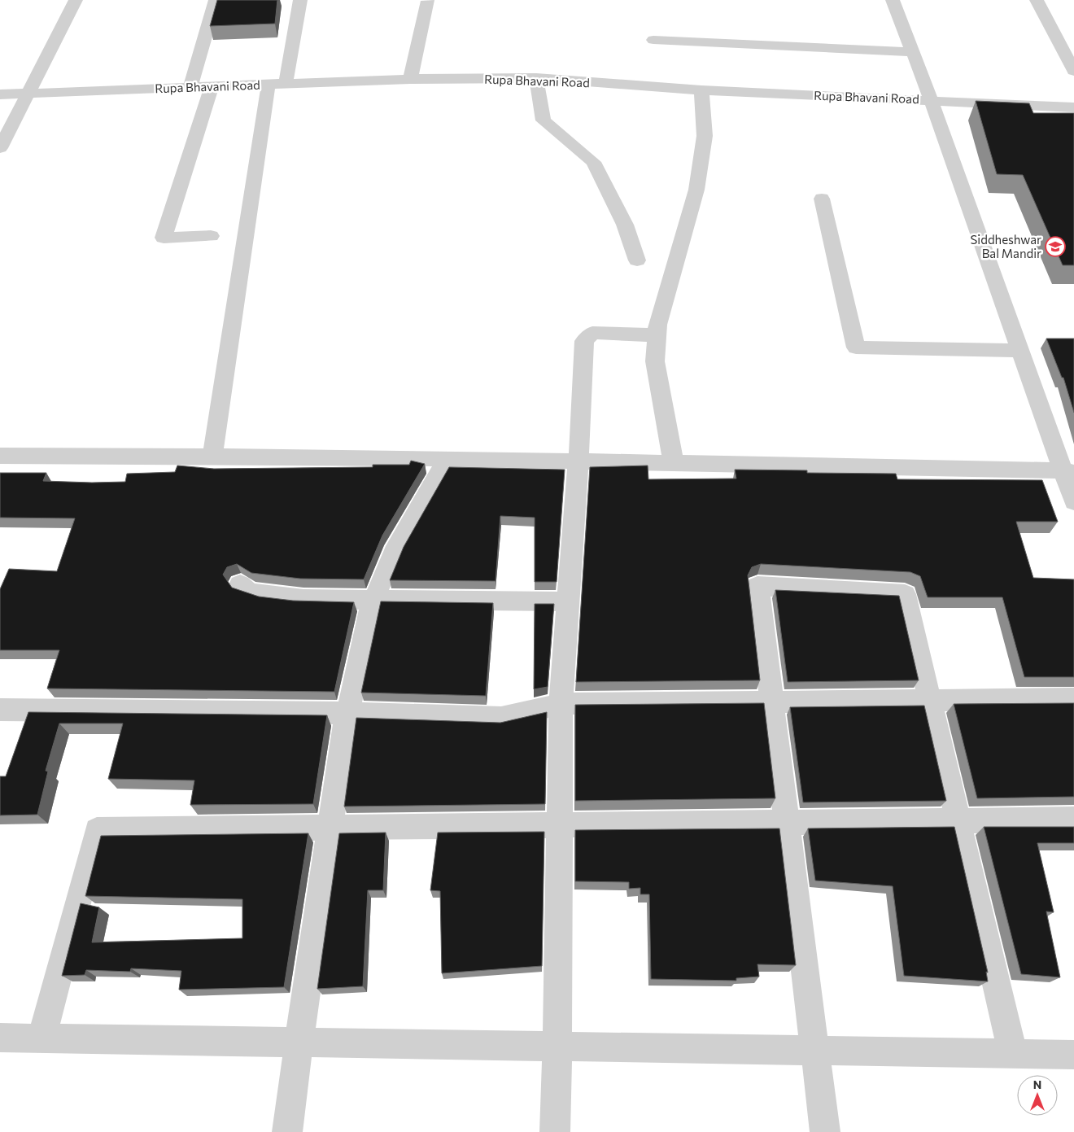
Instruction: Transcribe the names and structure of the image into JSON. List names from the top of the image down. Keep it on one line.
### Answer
{"streets":{"street":["Rupa Bhavani Road"]},"places":{"school or university":["Siddheshwar Bal Mandir"]},"north":"top"}
